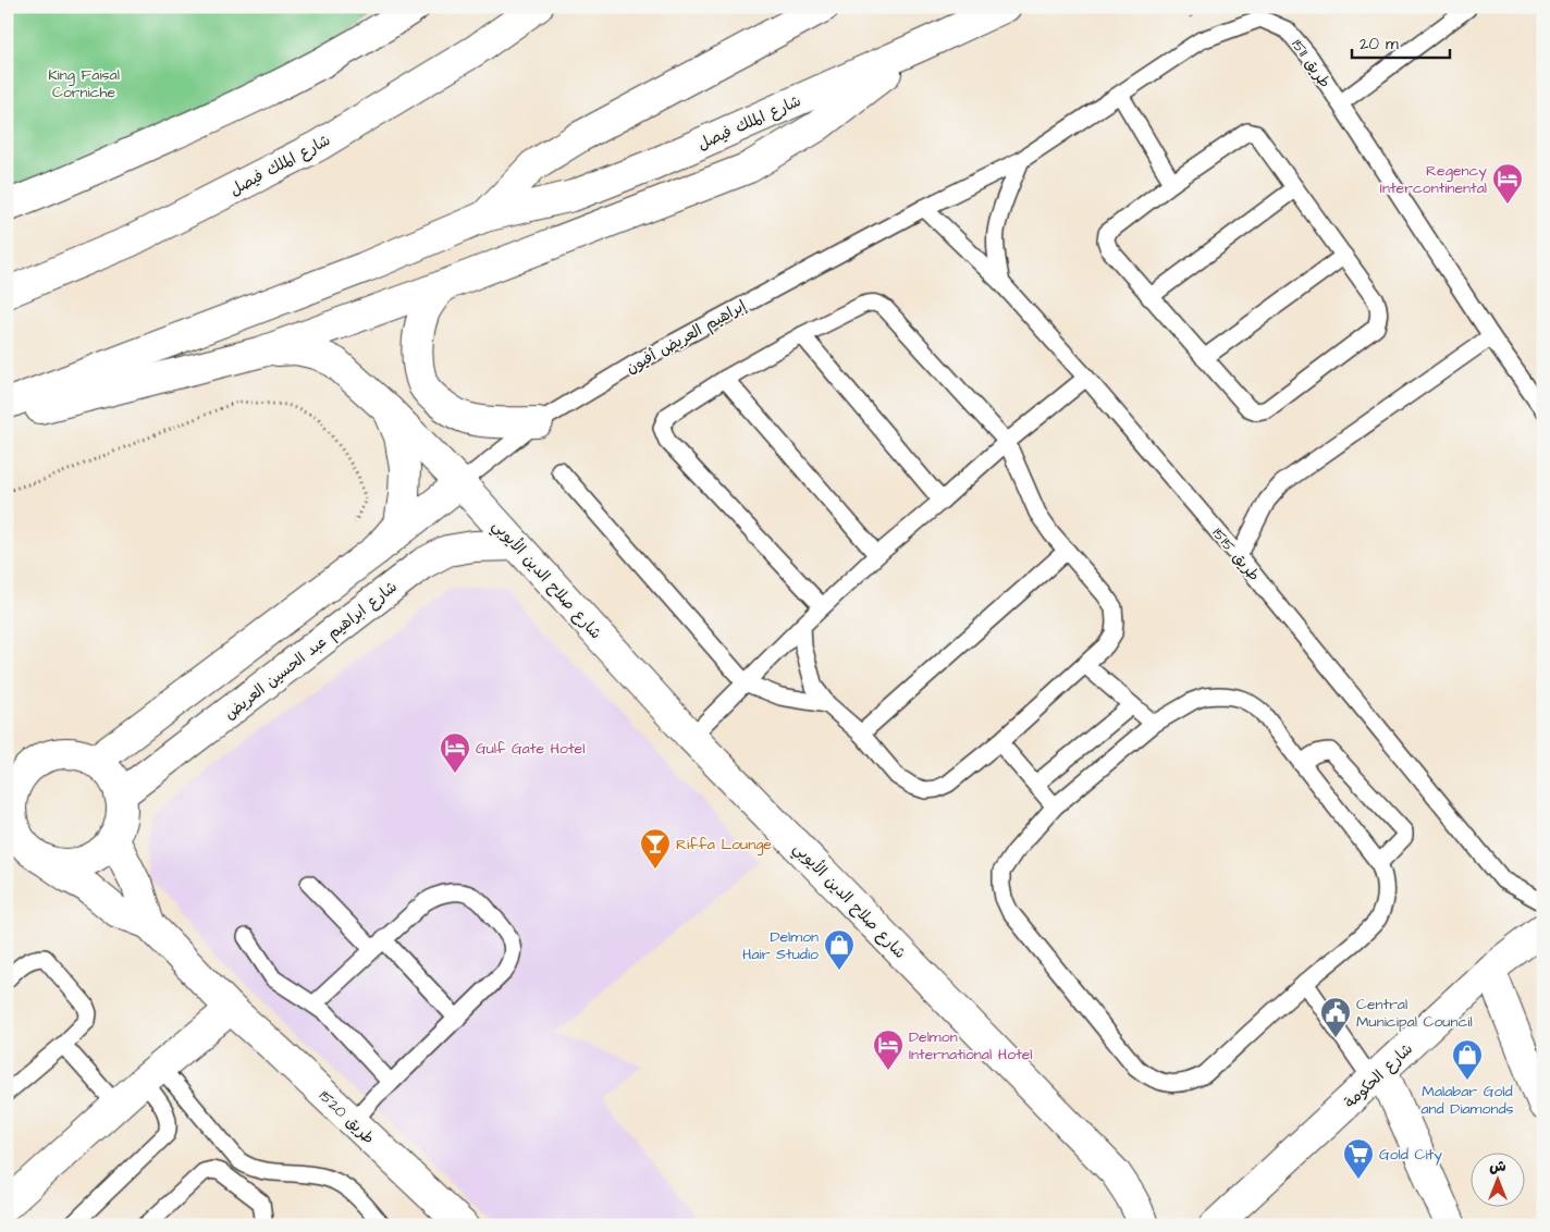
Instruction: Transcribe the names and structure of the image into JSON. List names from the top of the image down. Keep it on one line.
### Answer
{"streets":{"main road":["شارع الملك فيصل","شارع صلاح الدين الأيوبي","شارع ابراهيم عبد الحسين العريض","شارع الحكومة","طريق 1520"],"lane":["طريق 1511","إبراهيم العريض أفيون","طريق 1515"]},"crossings":[["طريق 1511","إبراهيم العريض أفيون"],["طريق 1511","طريق 1515"],["إبراهيم العريض أفيون","طريق 1515"],["إبراهيم العريض أفيون","شارع صلاح الدين الأيوبي"],["شارع صلاح الدين الأيوبي","شارع ابراهيم عبد الحسين العريض"],["شارع ابراهيم عبد الحسين العريض","طريق 1520"]],"parks":["King Faisal Corniche"],"places":{"hotel":["Regency Intercontinental","Gulf Gate Hotel","Delmon International Hotel"],"bar":["Riffa Lounge"],"shop":["Delmon Hair Studio","Malabar Gold and Diamonds"],"public building":["Central Municipal Council"],"supermarket":["Gold City"]},"scale_bar":"20 m","north":"top"}
